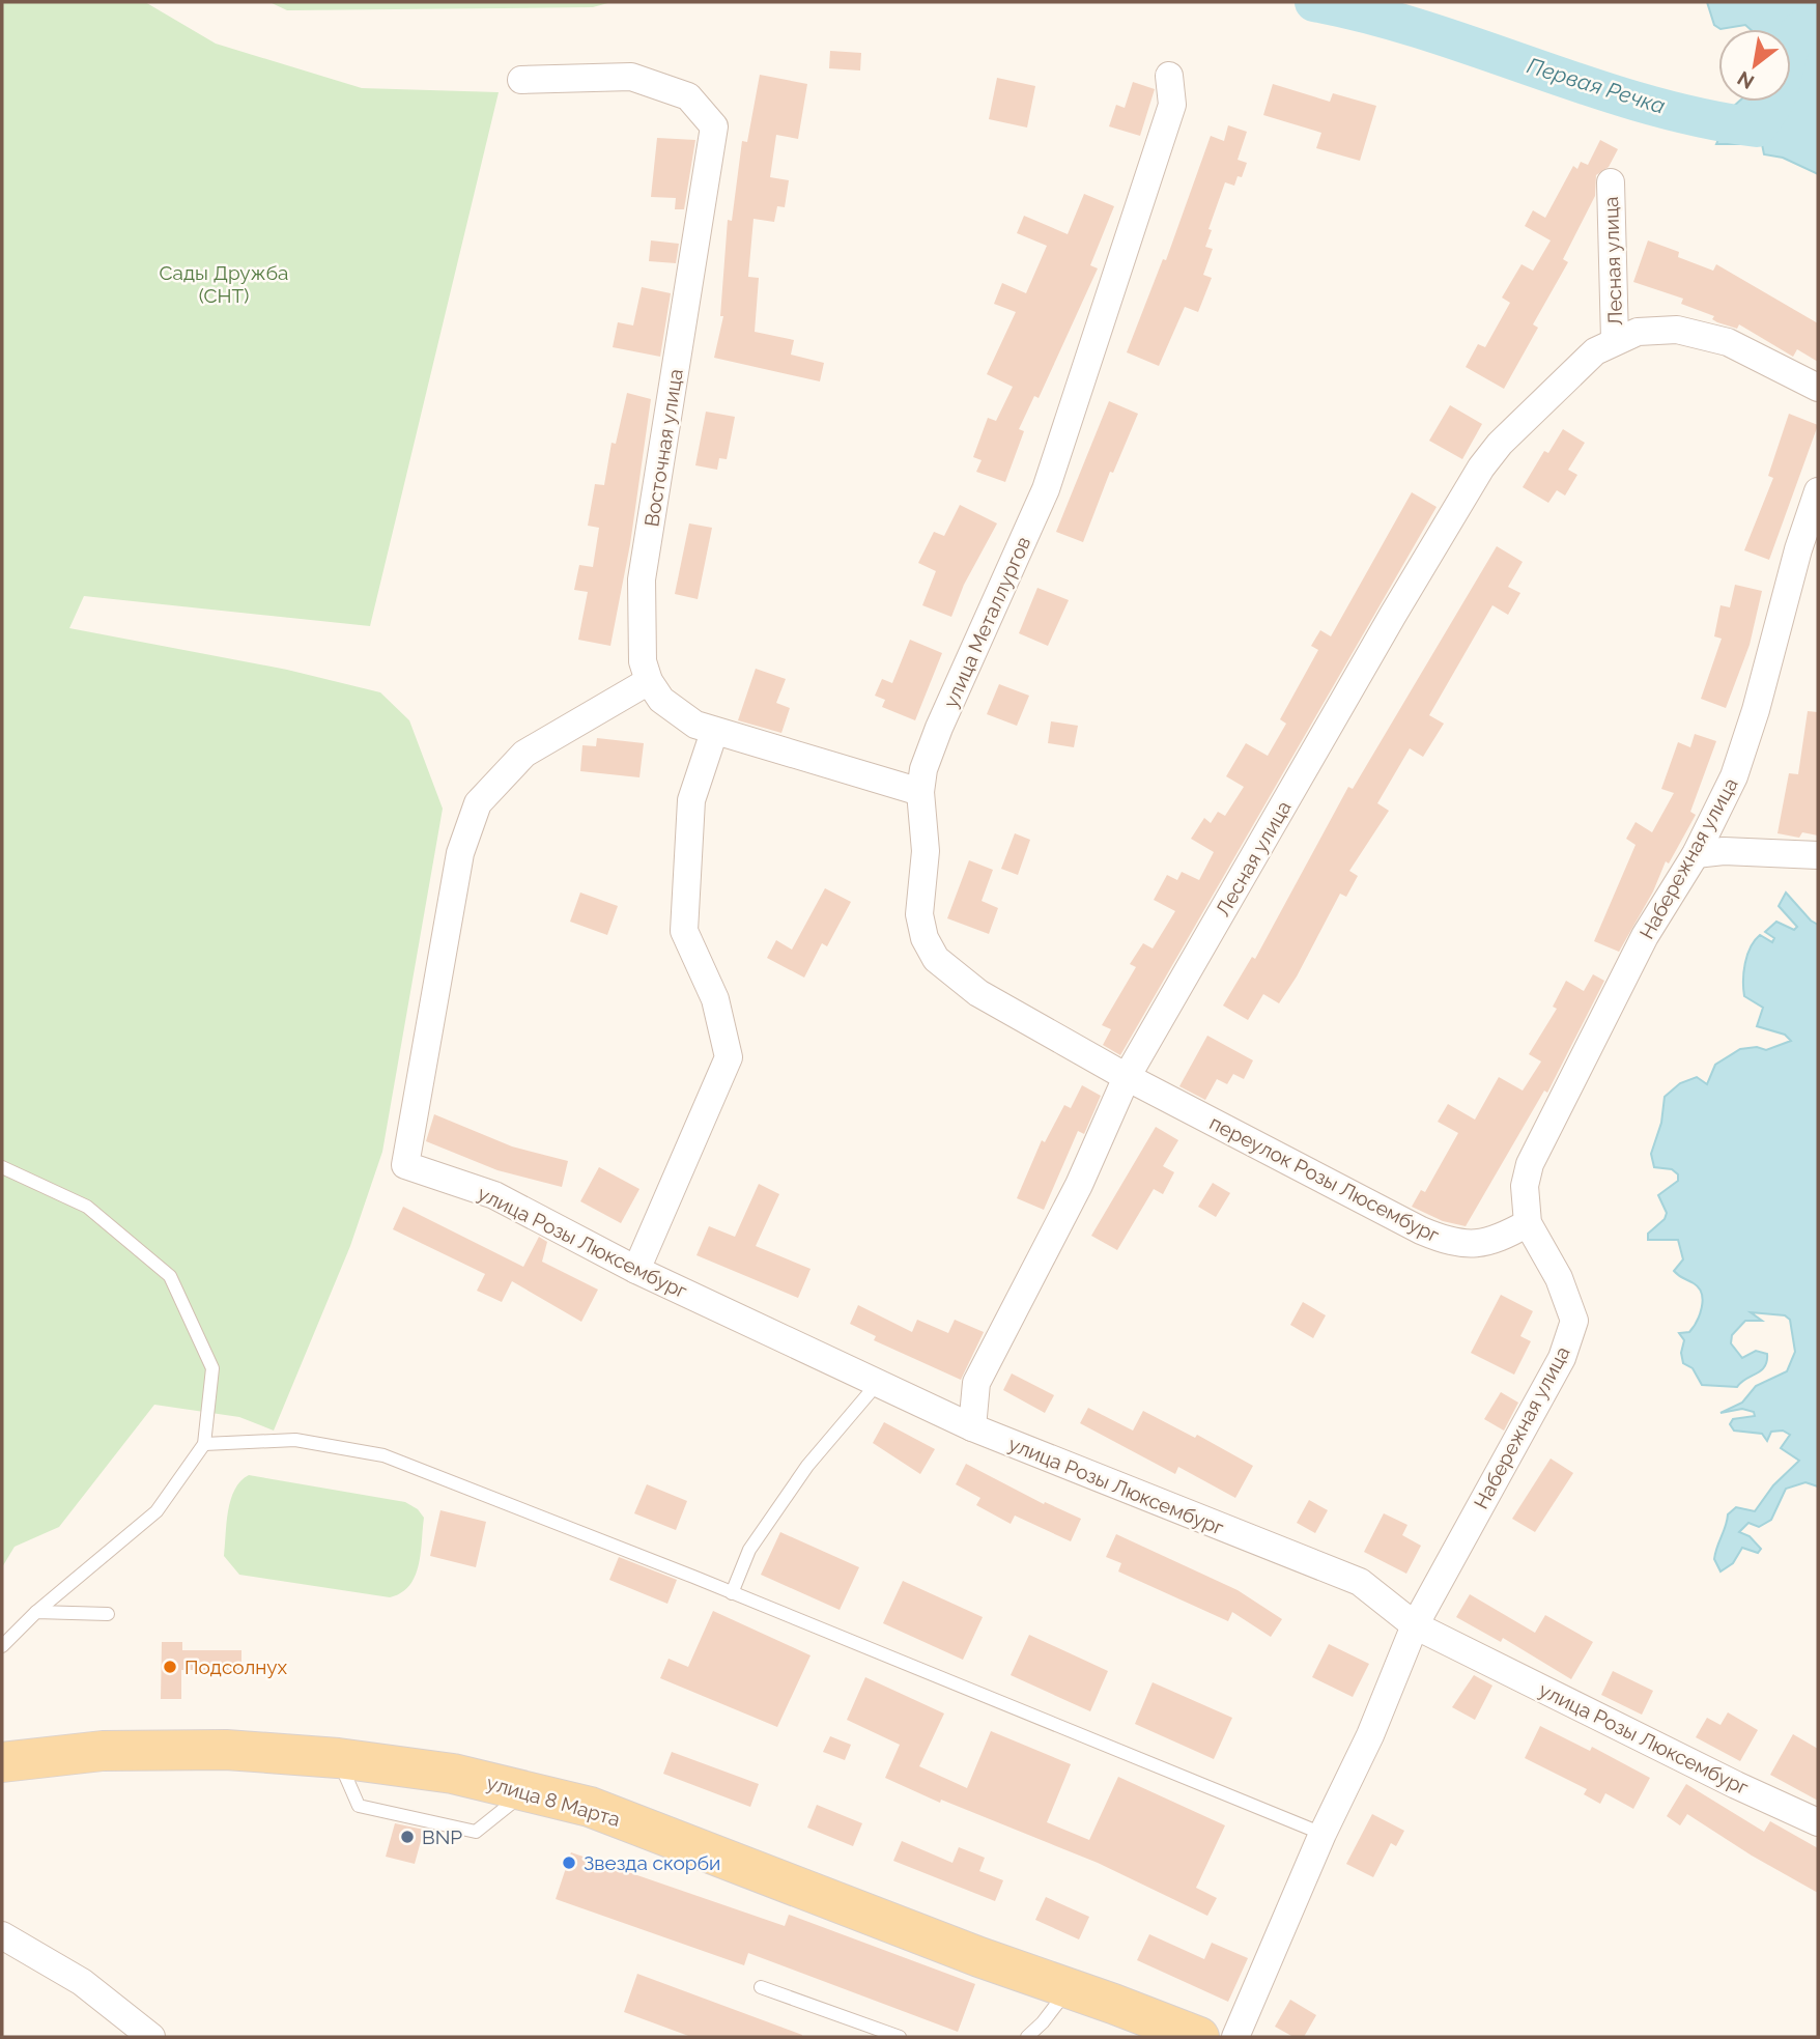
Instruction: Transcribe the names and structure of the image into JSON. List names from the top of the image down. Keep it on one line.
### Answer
{"streets":{"main road":["улица 8 Марта"],"street":["Лесная улица","Восточная улица","улица Металлургов","Набережная улица","переулок Розы Люсембург","улица Розы Люксембург"]},"crossings":[["Лесная улица","улица Металлургов"],["Лесная улица","переулок Розы Люсембург"],["Лесная улица","улица Розы Люксембург"],["Восточная улица","улица Металлургов"],["Восточная улица","улица Розы Люксембург"],["улица Металлургов","переулок Розы Люсембург"],["Набережная улица","переулок Розы Люсембург"],["Набережная улица","улица Розы Люксембург"]],"water":["Первая Речка"],"parks":["Сады Дружба (СНТ)"],"places":["Подсолнух","BNP","Звезда скорби"],"north":"bottom left"}
